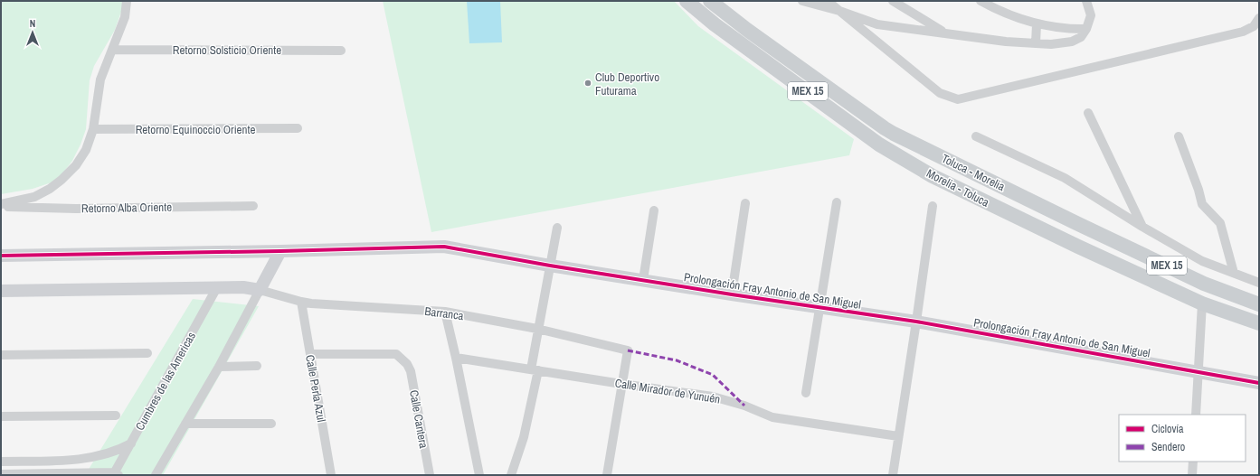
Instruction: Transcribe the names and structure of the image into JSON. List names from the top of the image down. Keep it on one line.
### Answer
{"streets":{"main road":["MEX 15","Toluca - Morelia","Morelia - Toluca"],"street":["Retorno Solsticio Oriente","Retorno Equinoccio Oriente","Retorno Alba Oriente","Prolongación Fray Antonio de San Miguel","Barranca","Cumbres de las Americas","Calle Perla Azul","Calle Mirador de Yunuén","Calle Cantera"]},"crossings":[["Barranca","Calle Perla Azul"],["Barranca","Calle Mirador de Yunuén"],["Calle Perla Azul","Calle Cantera"]],"places":["Club Deportivo Futurama"],"legend":["Ciclovía","Sendero"],"north":"top"}
